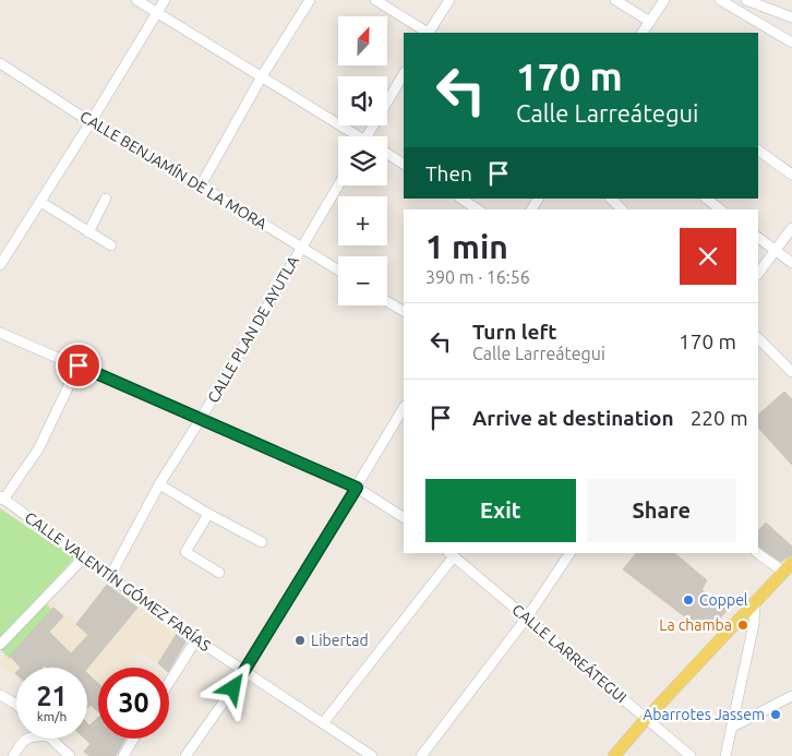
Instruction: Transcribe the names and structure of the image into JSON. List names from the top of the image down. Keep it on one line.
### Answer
{"streets":{"street":["CALLE BENJAMÍN DE LA MORA","CALLE PLAN DE AYUTLA","CALLE VALENTÍN GÓMEZ FARÍAS","CALLE LARREÁTEGUI"]},"crossings":[["CALLE BENJAMÍN DE LA MORA","CALLE PLAN DE AYUTLA"],["CALLE PLAN DE AYUTLA","CALLE VALENTÍN GÓMEZ FARÍAS"]],"places":["Coppel","La chamba","Libertad","Abarrotes Jassem"],"north":"top","page":{"map_buttons":["+","−"],"turn":["170 m","Calle Larreátegui"],"then":"Then","heading":["1 min","390 m · 16:56"],"list":[{"name":"Turn left","note":"Calle Larreátegui","value":"170 m"},{"name":"Arrive at destination","value":"220 m"}],"buttons":["Exit","Share"],"speed":"21 km/h","limit":"30"}}
